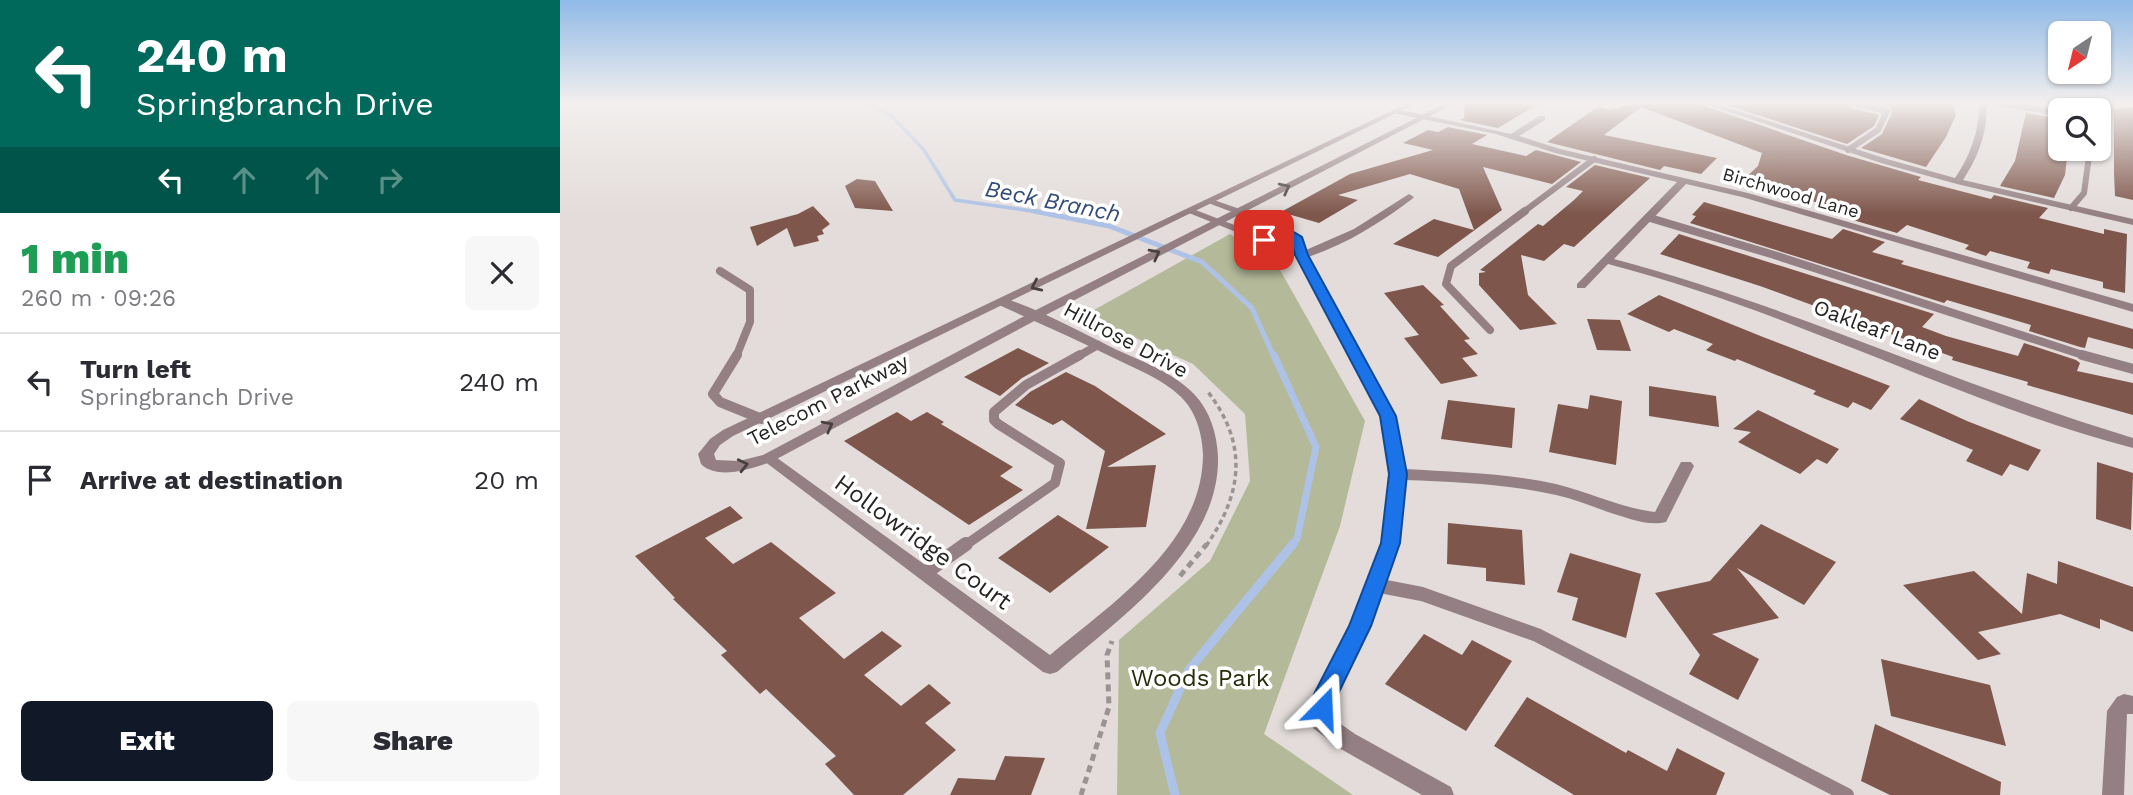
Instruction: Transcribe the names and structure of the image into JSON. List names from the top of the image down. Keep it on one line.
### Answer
{"streets":{"street":["Birchwood Lane","Oakleaf Lane","Hillrose Drive","Telecom Parkway","Hollowridge Court"]},"crossings":[["Hillrose Drive","Telecom Parkway"],["Hillrose Drive","Hollowridge Court"],["Telecom Parkway","Hollowridge Court"]],"water":["Beck Branch"],"parks":["Woods Park"],"north":"bottom left","page":{"turn":["240 m","Springbranch Drive"],"heading":["1 min","260 m · 09:26"],"list":[{"name":"Turn left","note":"Springbranch Drive","value":"240 m"},{"name":"Arrive at destination","value":"20 m"}],"buttons":["Exit","Share"]}}
